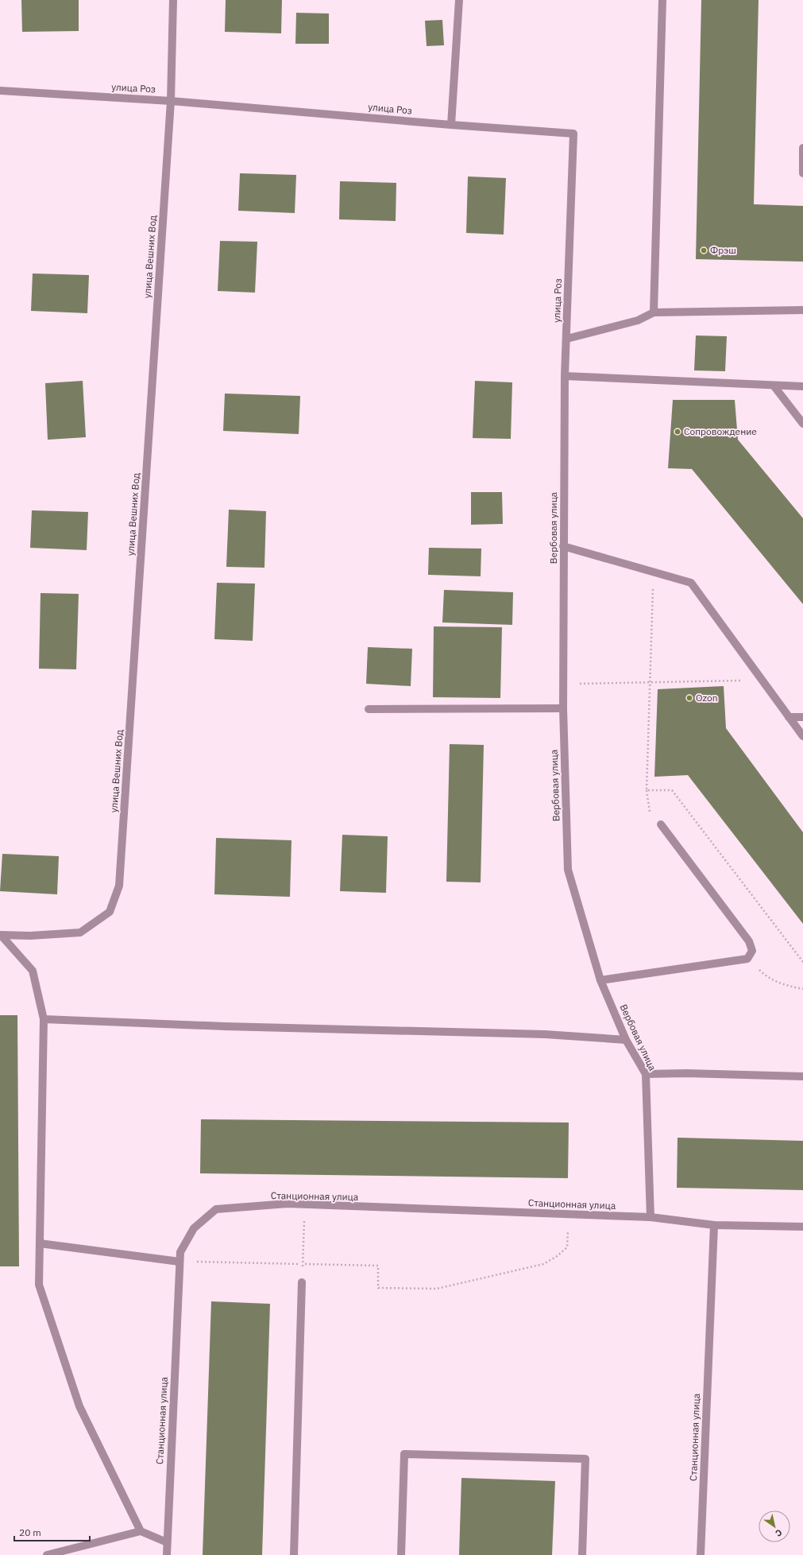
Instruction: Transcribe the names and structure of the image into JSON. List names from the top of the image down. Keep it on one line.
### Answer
{"streets":{"street":["улица Роз","улица Вешних Вод","Вербовая улица","Станционная улица"]},"crossings":[["улица Роз","улица Вешних Вод"],["улица Роз","Вербовая улица"],["Вербовая улица","Станционная улица"]],"places":["Фрэш","Сопровождение","Ozon"],"scale_bar":"20 m","north":"bottom right"}
